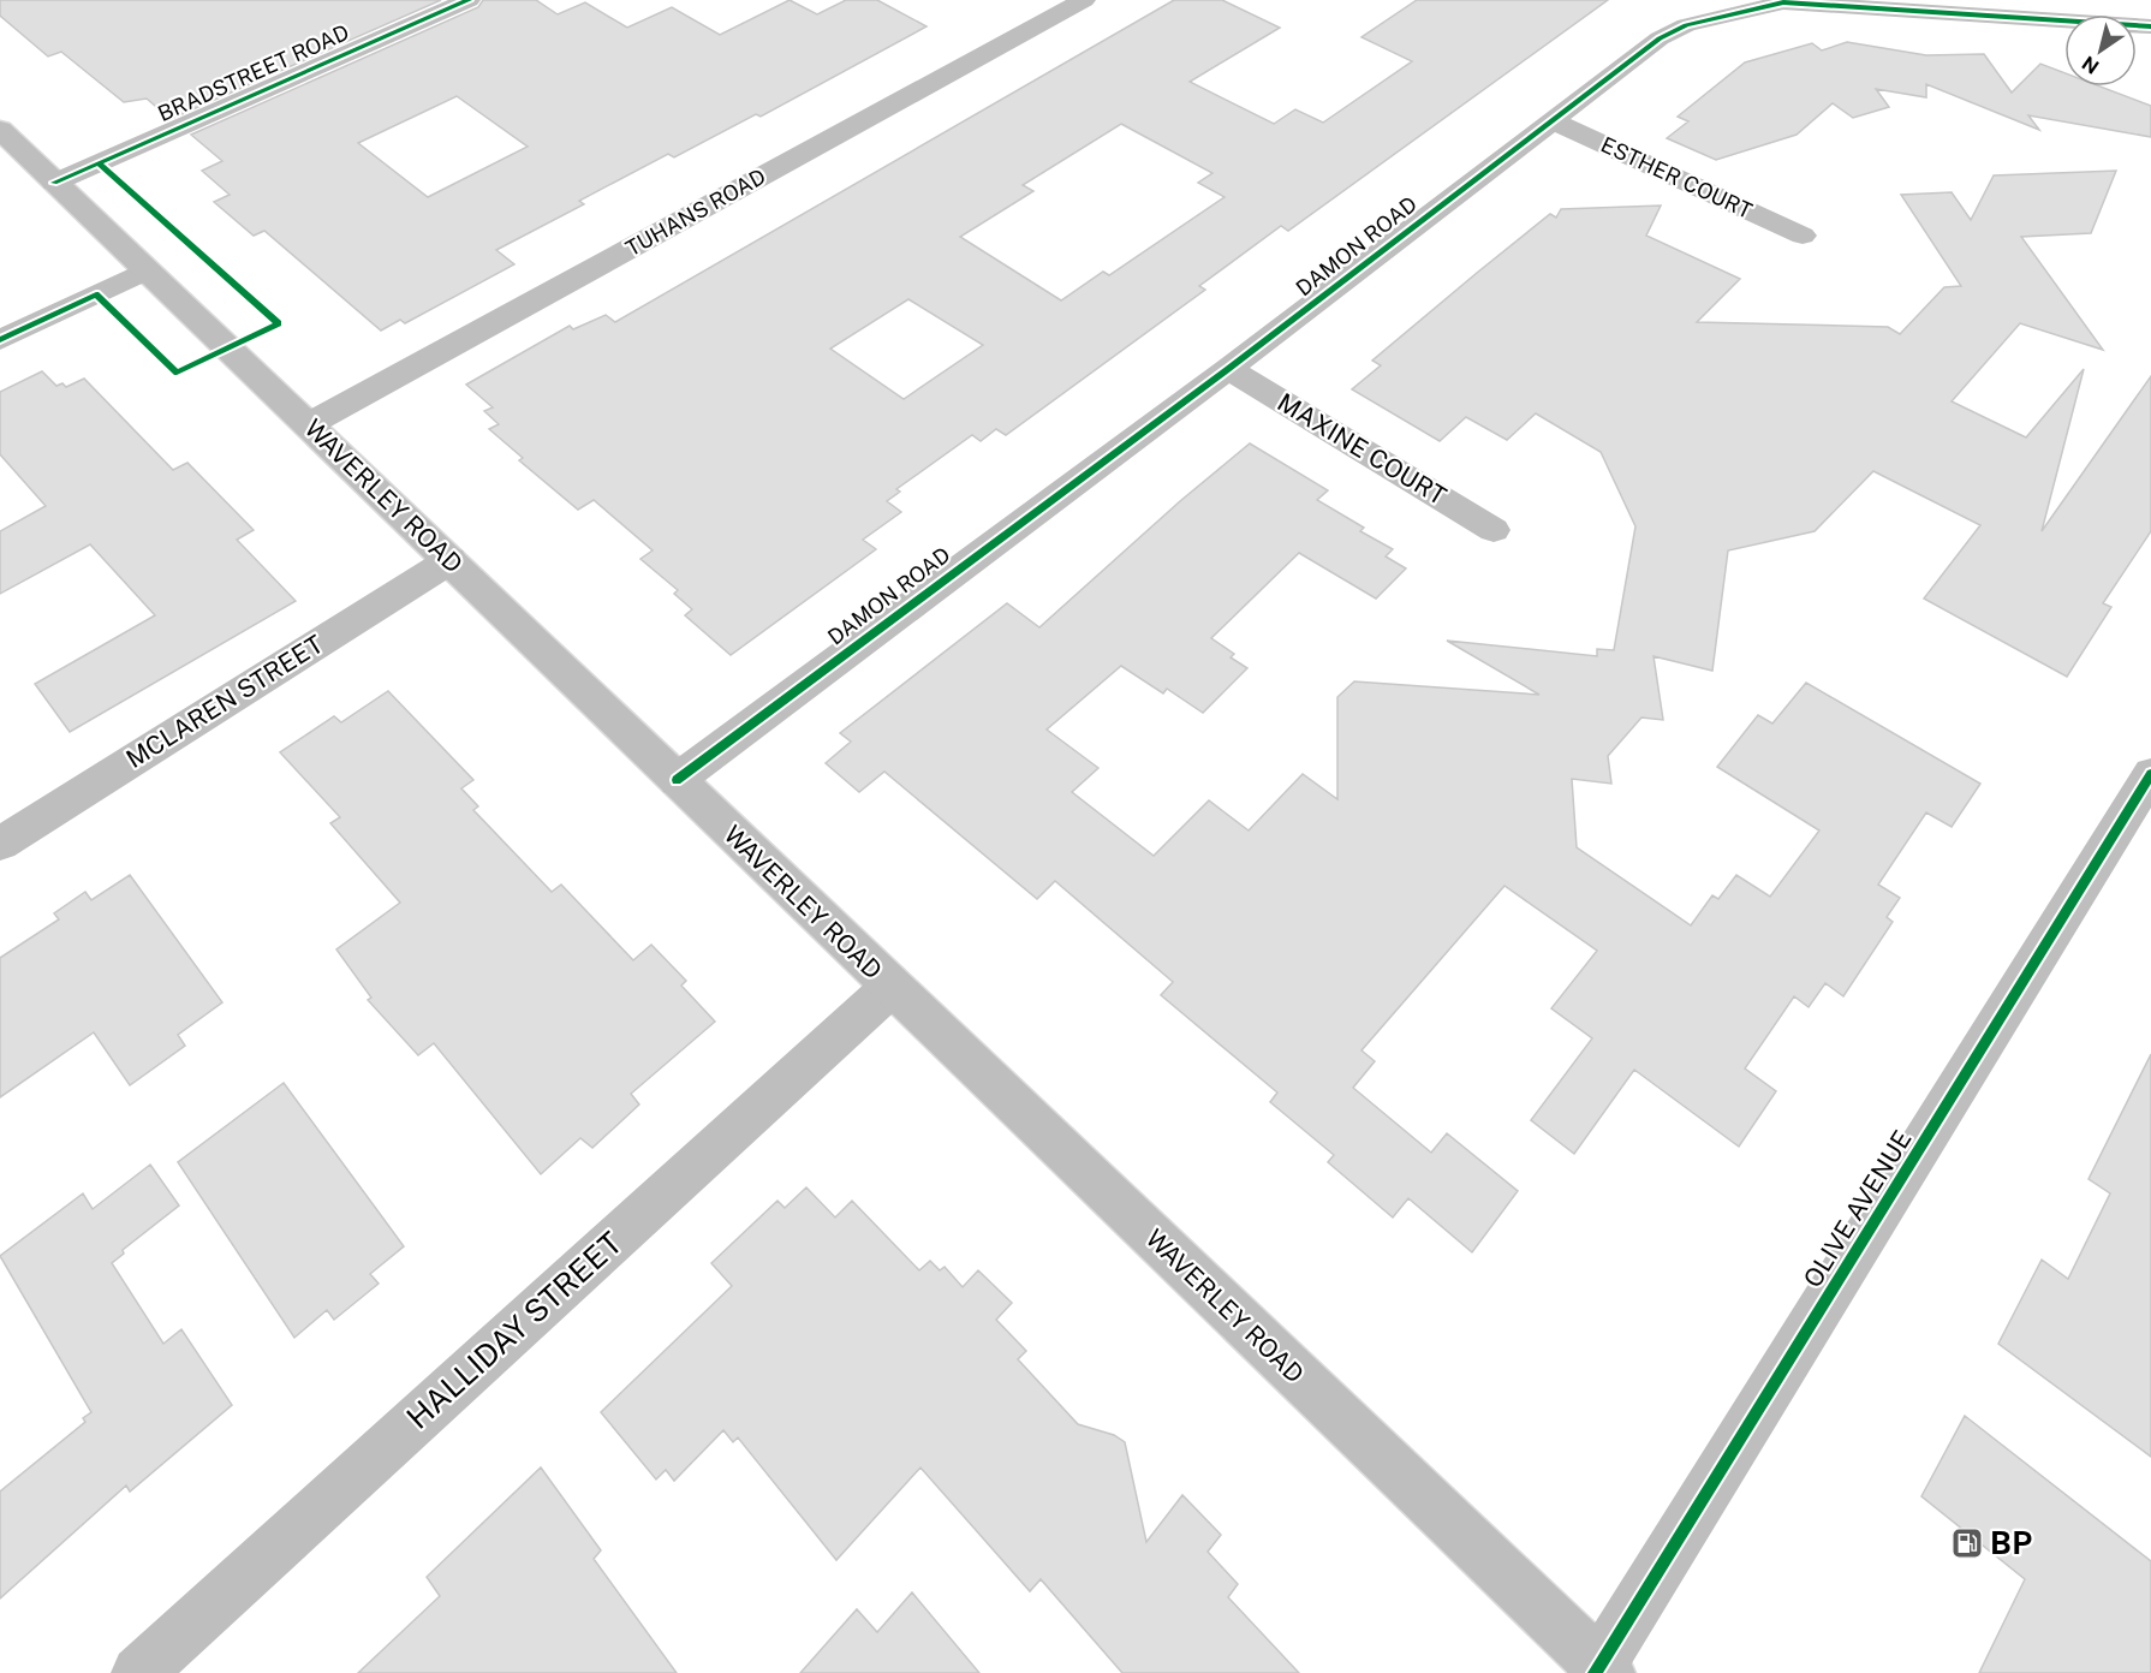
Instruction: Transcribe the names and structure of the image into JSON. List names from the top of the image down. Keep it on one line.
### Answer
{"streets":{"street":["BRADSTREET ROAD","ESTHER COURT","TUHANS ROAD","DAMON ROAD","MAXINE COURT","WAVERLEY ROAD","MCLAREN STREET","OLIVE AVENUE","HALLIDAY STREET"]},"crossings":[["BRADSTREET ROAD","WAVERLEY ROAD"],["ESTHER COURT","DAMON ROAD"],["TUHANS ROAD","WAVERLEY ROAD"],["DAMON ROAD","MAXINE COURT"],["DAMON ROAD","WAVERLEY ROAD"],["WAVERLEY ROAD","MCLAREN STREET"],["WAVERLEY ROAD","OLIVE AVENUE"],["WAVERLEY ROAD","HALLIDAY STREET"]],"places":{"fuel station":["BP"]},"north":"bottom left"}
